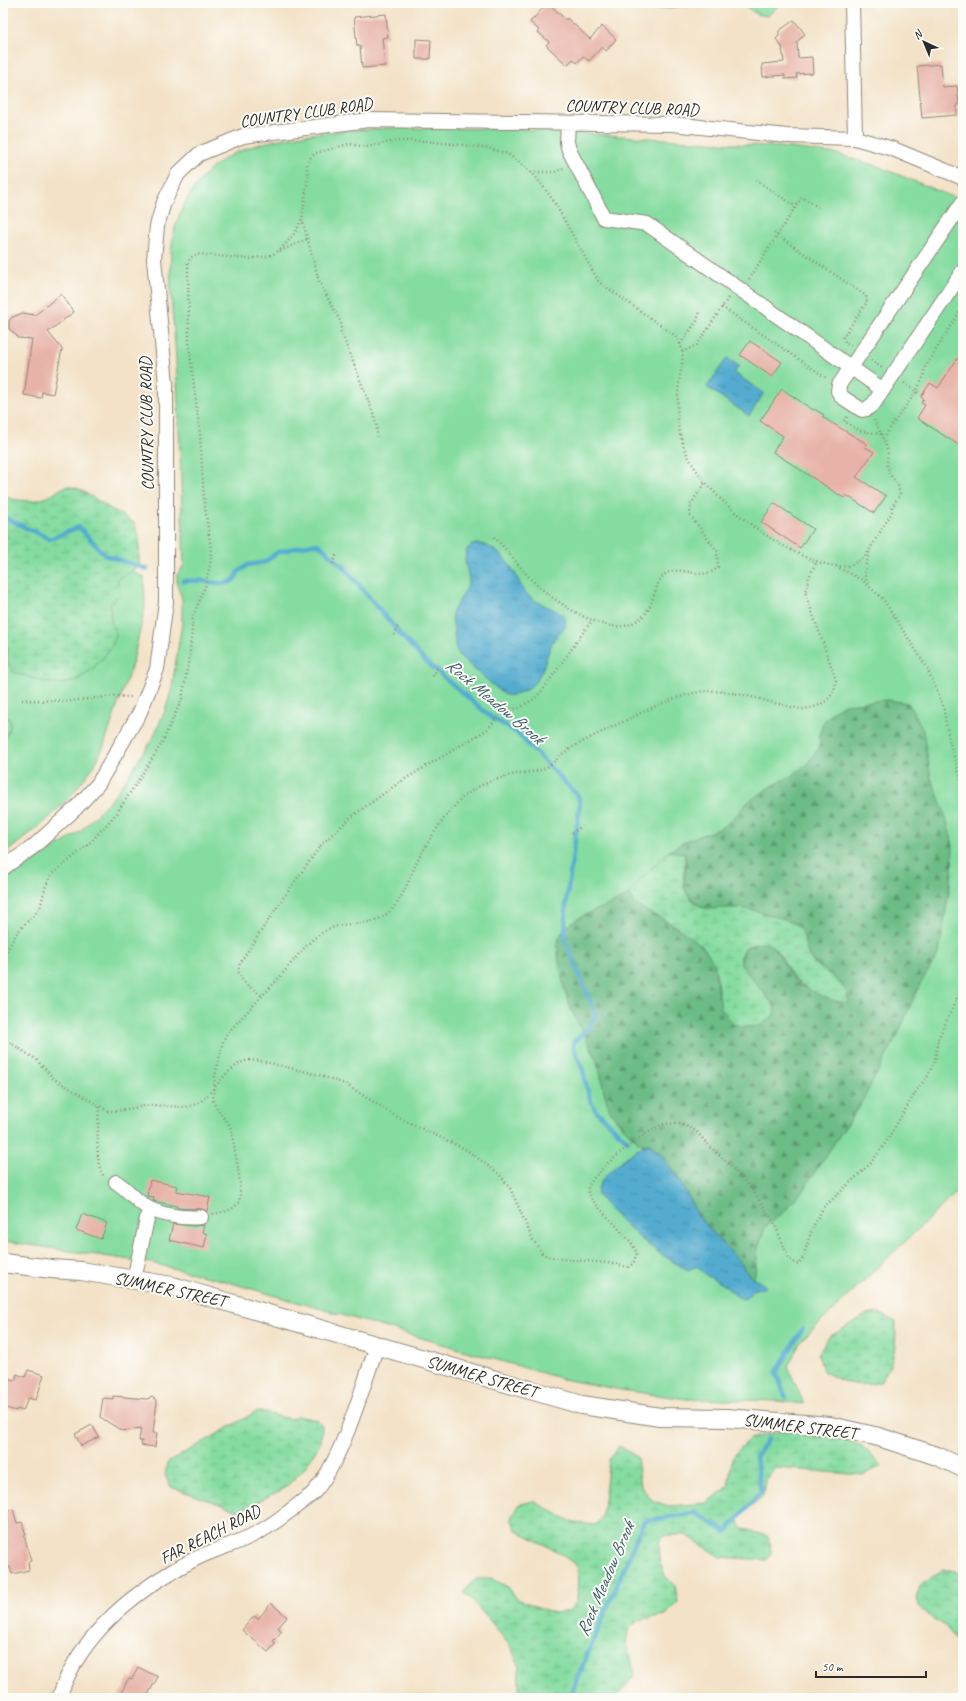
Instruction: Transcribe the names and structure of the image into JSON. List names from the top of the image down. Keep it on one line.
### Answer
{"streets":{"main road":["SUMMER STREET"],"street":["COUNTRY CLUB ROAD","FAR REACH ROAD"]},"crossings":[["SUMMER STREET","FAR REACH ROAD"]],"water":["Rock Meadow Brook"],"scale_bar":"50 m","north":"top left"}
